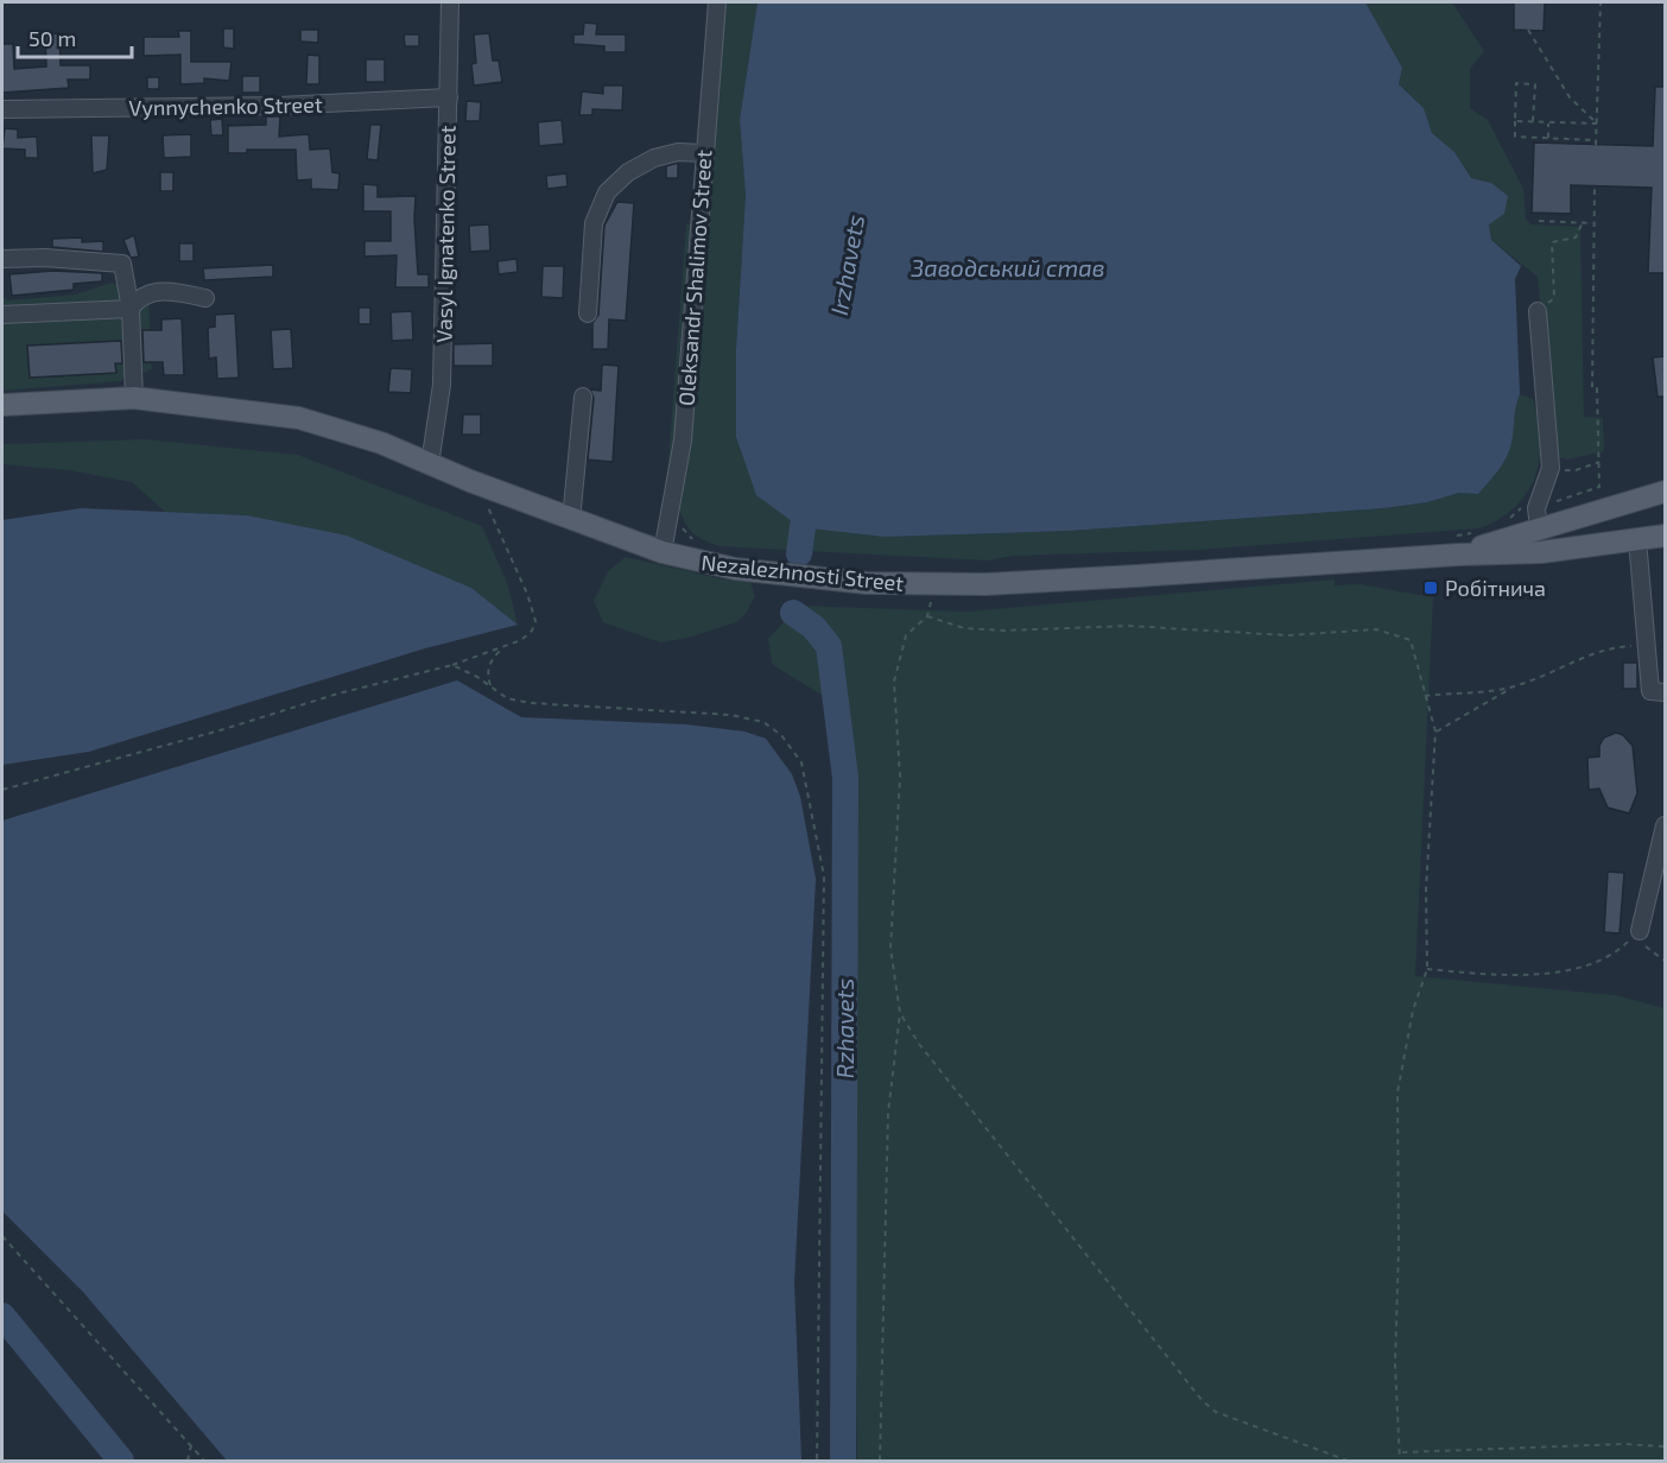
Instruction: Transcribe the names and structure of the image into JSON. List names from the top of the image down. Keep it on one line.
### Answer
{"streets":{"main road":["Nezalezhnosti Street"],"street":["Vynnychenko Street","Vasyl Ignatenko Street","Oleksandr Shalimov Street"]},"crossings":[["Vynnychenko Street","Vasyl Ignatenko Street"],["Vasyl Ignatenko Street","Nezalezhnosti Street"],["Oleksandr Shalimov Street","Nezalezhnosti Street"]],"water":["Irzhavets","Заводський став","Rzhavets"],"places":{"transit":["Робітнича"]},"scale_bar":"50 m"}
